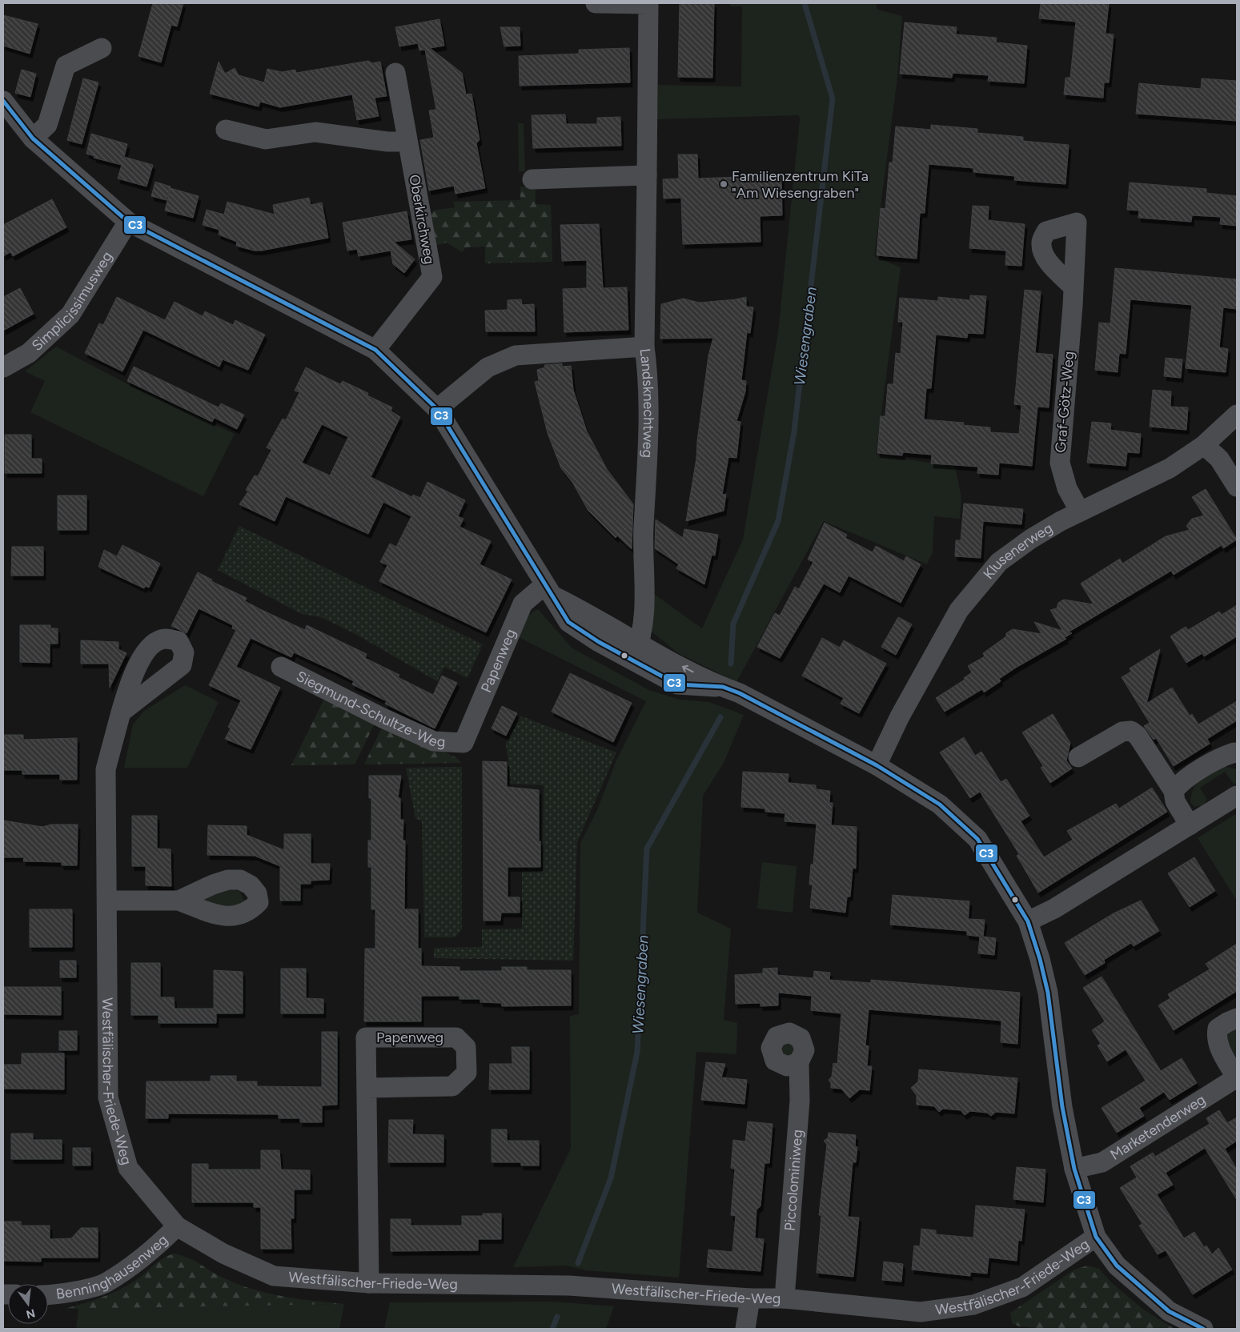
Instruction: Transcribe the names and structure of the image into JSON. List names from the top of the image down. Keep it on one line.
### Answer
{"streets":{"street":["Oberkirchweg","Simplicissimusweg","Graf-Götz-Weg","Landsknechtweg","Klusenerweg","Papenweg","Siegmund-Schultze-Weg","Westfälischer-Friede-Weg","Marketenderweg","Piccolominiweg","Benninghausenweg"]},"crossings":[["Graf-Götz-Weg","Klusenerweg"],["Papenweg","Siegmund-Schultze-Weg"],["Papenweg","Westfälischer-Friede-Weg"],["Westfälischer-Friede-Weg","Piccolominiweg"],["Westfälischer-Friede-Weg","Benninghausenweg"]],"water":["Wiesengraben"],"places":["Familienzentrum KiTa \"Am Wiesengraben\""],"lines":["transit line C3"],"north":"bottom"}
